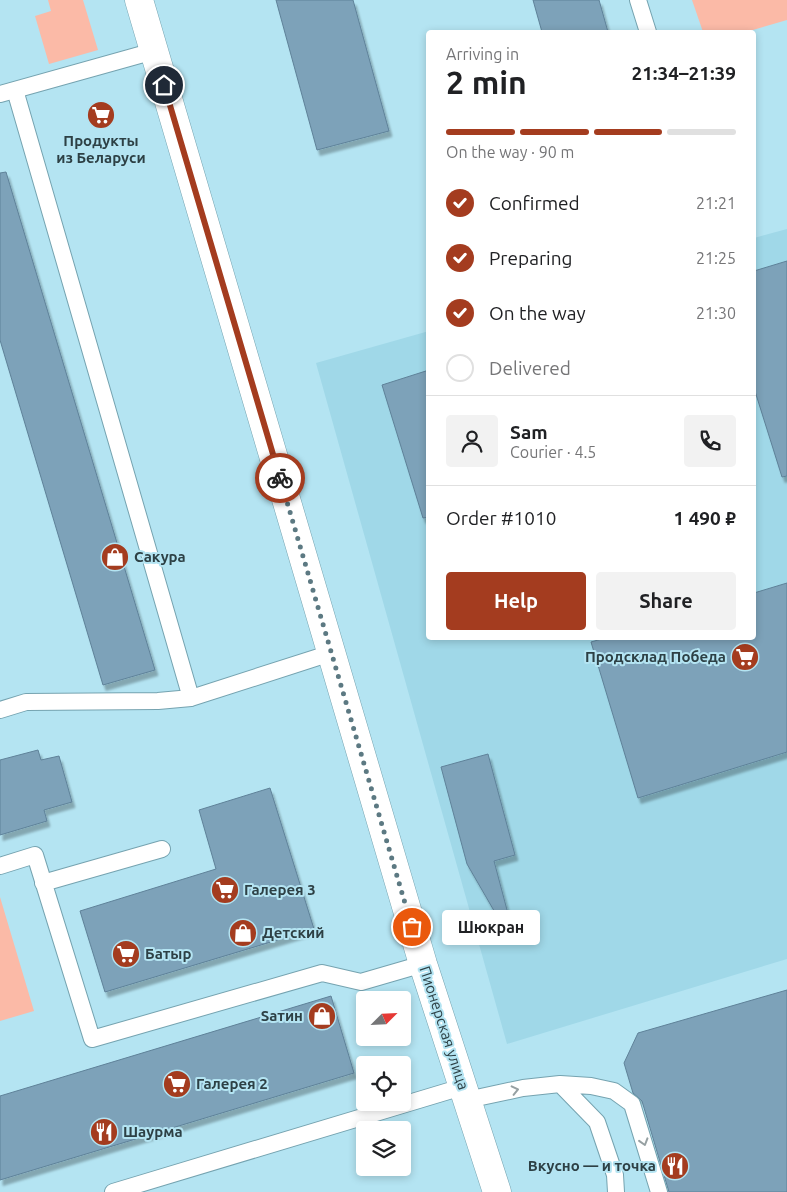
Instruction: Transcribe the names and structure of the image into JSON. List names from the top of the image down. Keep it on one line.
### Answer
{"streets":{"main road":["Пионерская улица"]},"places":{"supermarket":["Продукты из Беларуси","Продсклад Победа","Галерея 3","Батыр","Галерея 2"],"shop":["Сакура","Детский","Sатин"],"other":["Шюкран"],"restaurant":["Шаурма","Вкусно — и точка"]},"north":"top right","page":{"heading":["2 min","Arriving in","21:34–21:39"],"panel":["Sam","Courier · 4.5","Order #1010","1 490 ₽"],"bar":"On the way · 90 m","list":[["Confirmed","21:21"],["Preparing","21:25"],["On the way","21:30"],"Delivered"],"buttons":["Help","Share"],"bubble":"Шюкран"}}
